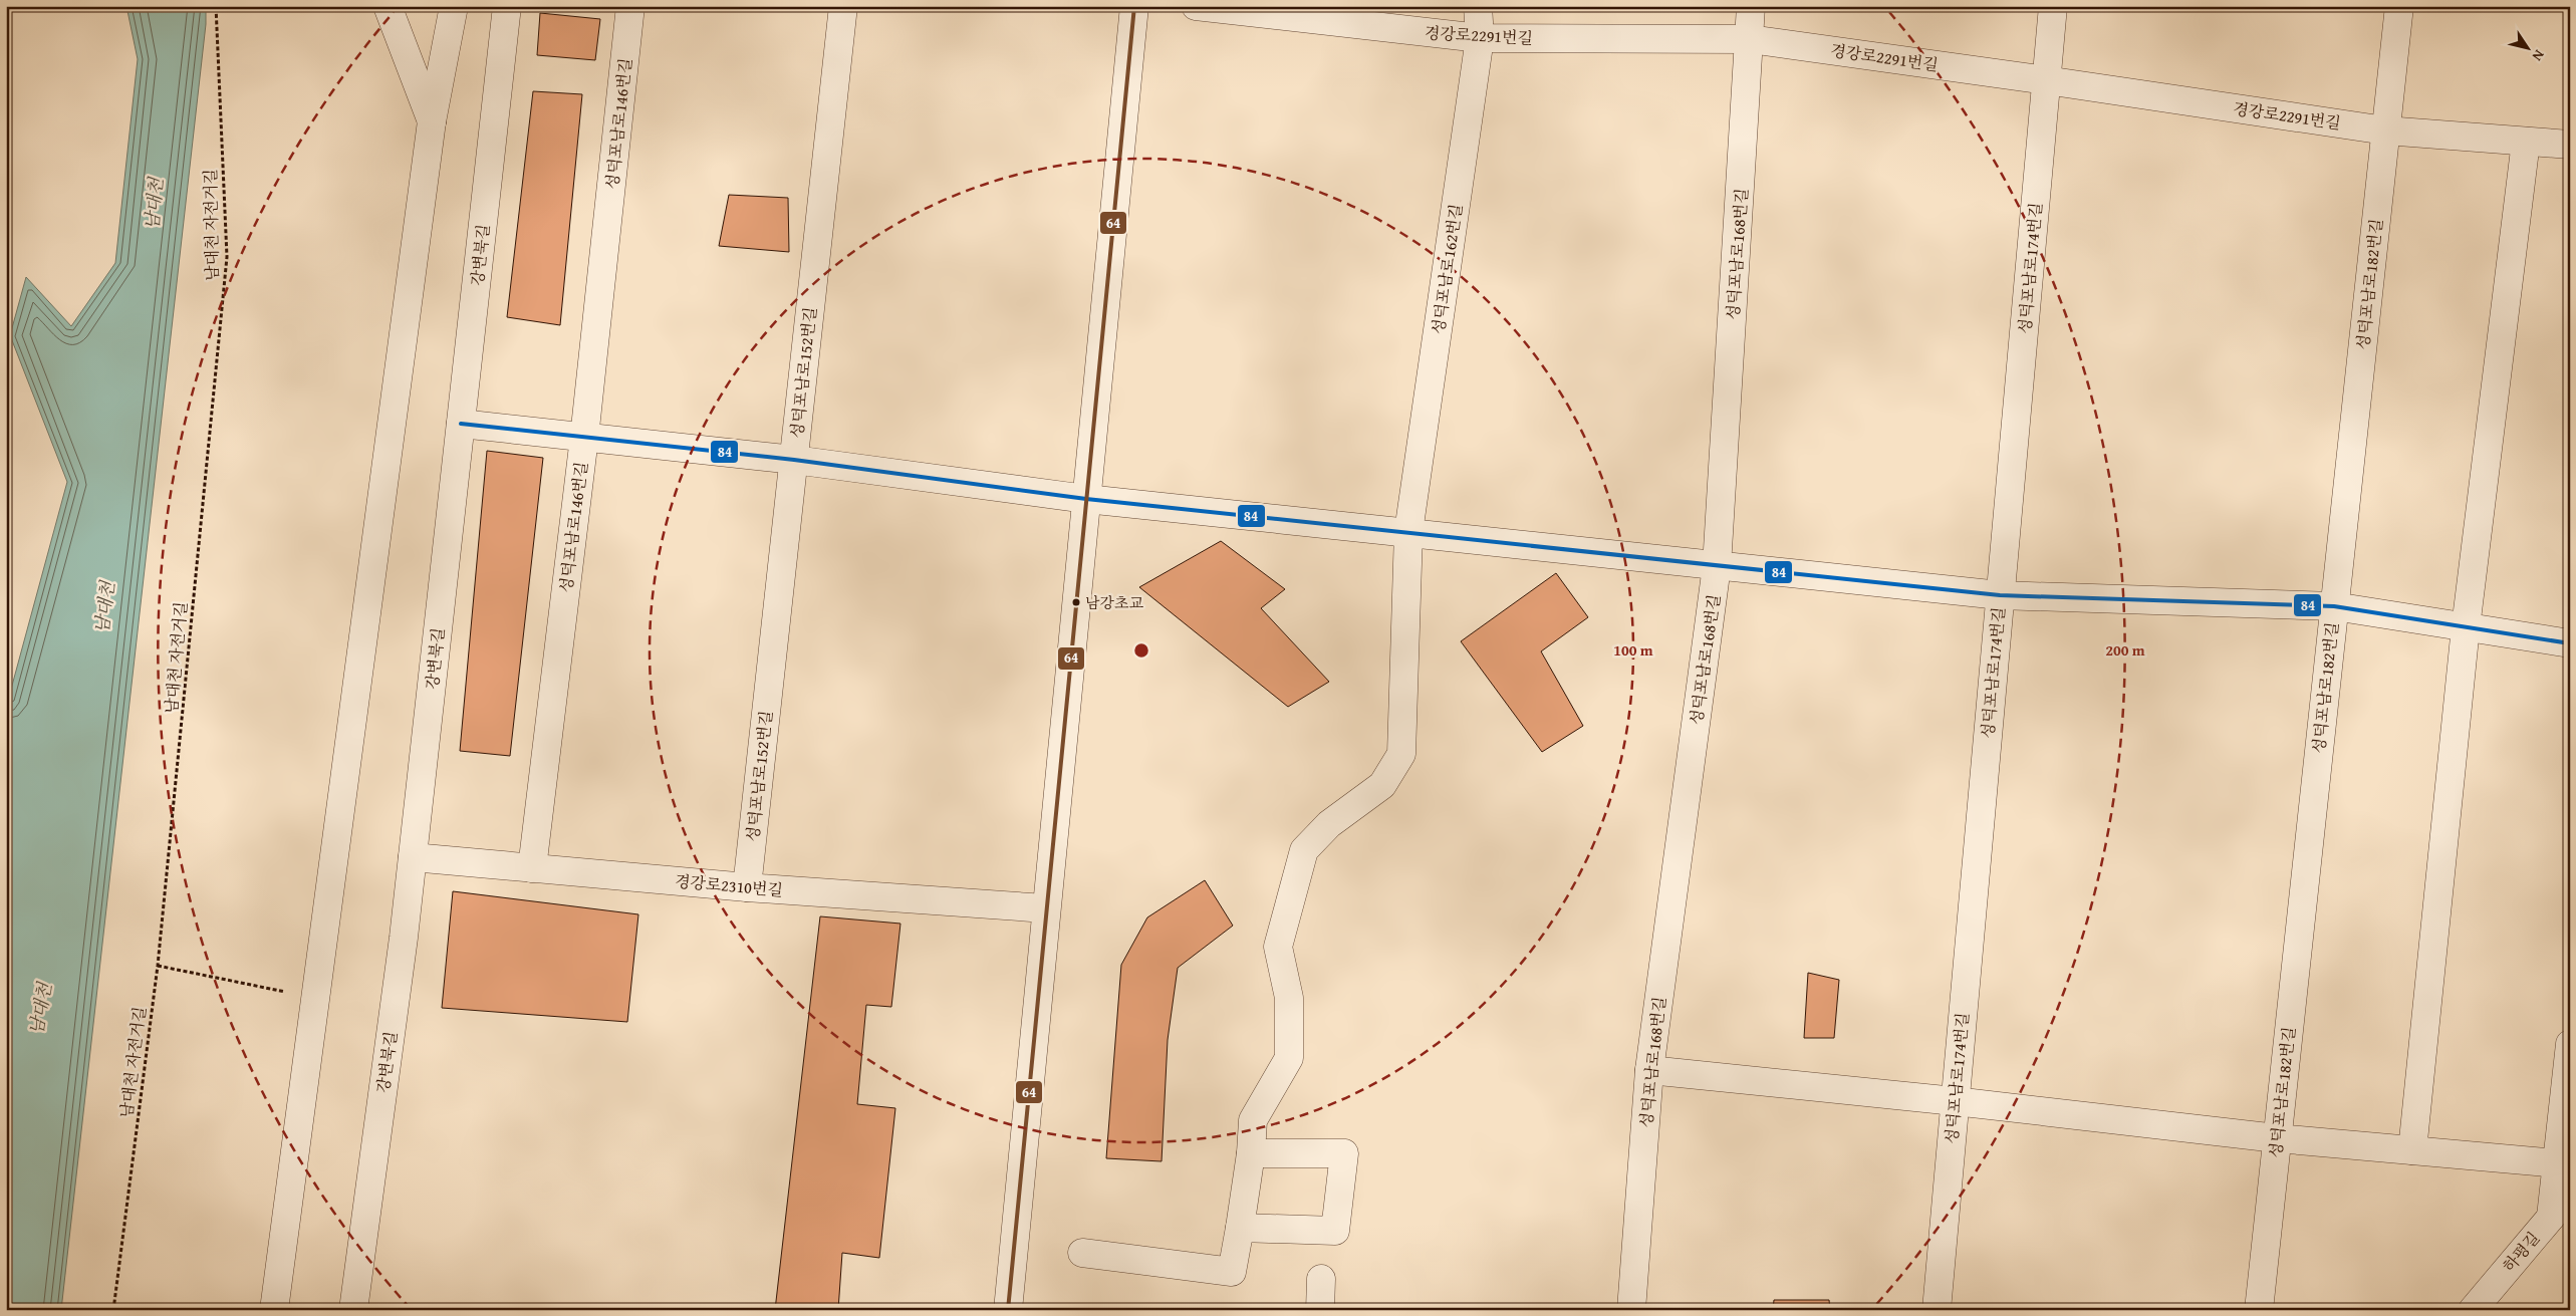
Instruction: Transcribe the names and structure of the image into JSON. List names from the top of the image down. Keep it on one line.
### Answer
{"streets":{"street":["경강로2291번길","성덕포남로146번길","성덕포남로168번길","강변북길","성덕포남로174번길","성덕포남로162번길","성덕포남로182번길","성덕포남로152번길","경강로2310번길","하평길"],"path":["남대천 자전거길"]},"crossings":[["경강로2291번길","성덕포남로168번길"],["경강로2291번길","성덕포남로174번길"],["경강로2291번길","성덕포남로162번길"],["경강로2291번길","성덕포남로182번길"],["성덕포남로146번길","경강로2310번길"],["강변북길","경강로2310번길"],["성덕포남로152번길","경강로2310번길"]],"water":["남대천"],"places":["남강초교"],"lines":["transit line 64","transit line 84"],"north":"bottom right","rings":["100 m","200 m"]}
